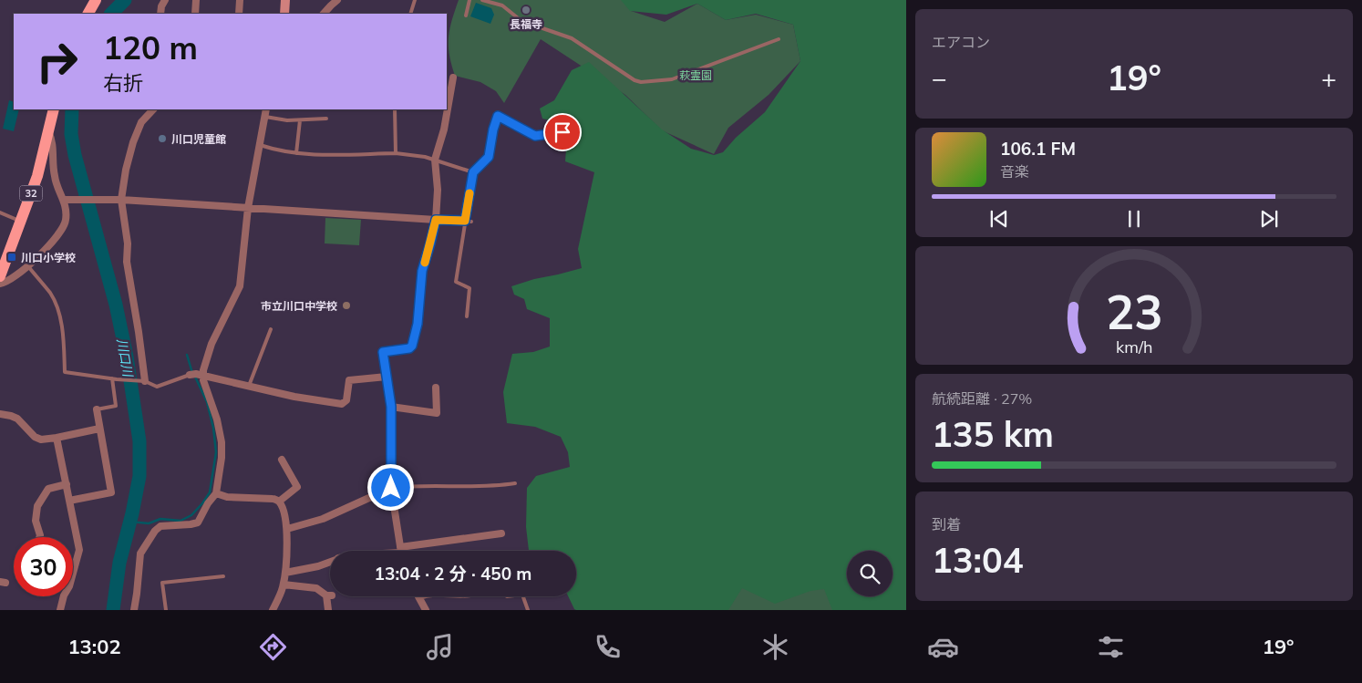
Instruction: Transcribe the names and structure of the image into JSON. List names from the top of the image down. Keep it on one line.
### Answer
{"streets":{"main road":["32"]},"water":["川口川"],"parks":["萩霊園"],"places":{"other":["長福寺","川口児童館","市立川口中学校"],"transit":["川口小学校"]},"page":{"tile":["エアコン",["航続距離 · 27%","135 km"],["到着","13:04"]],"turn":["120 m","右折"],"heat":["−","19°","+"],"song":["106.1 FM","音楽"],"limit":"30","trip":"13:04 · 2 分 · 450 m","tabs":["13:02","19°"],"gauge":["23","km/h"]}}
